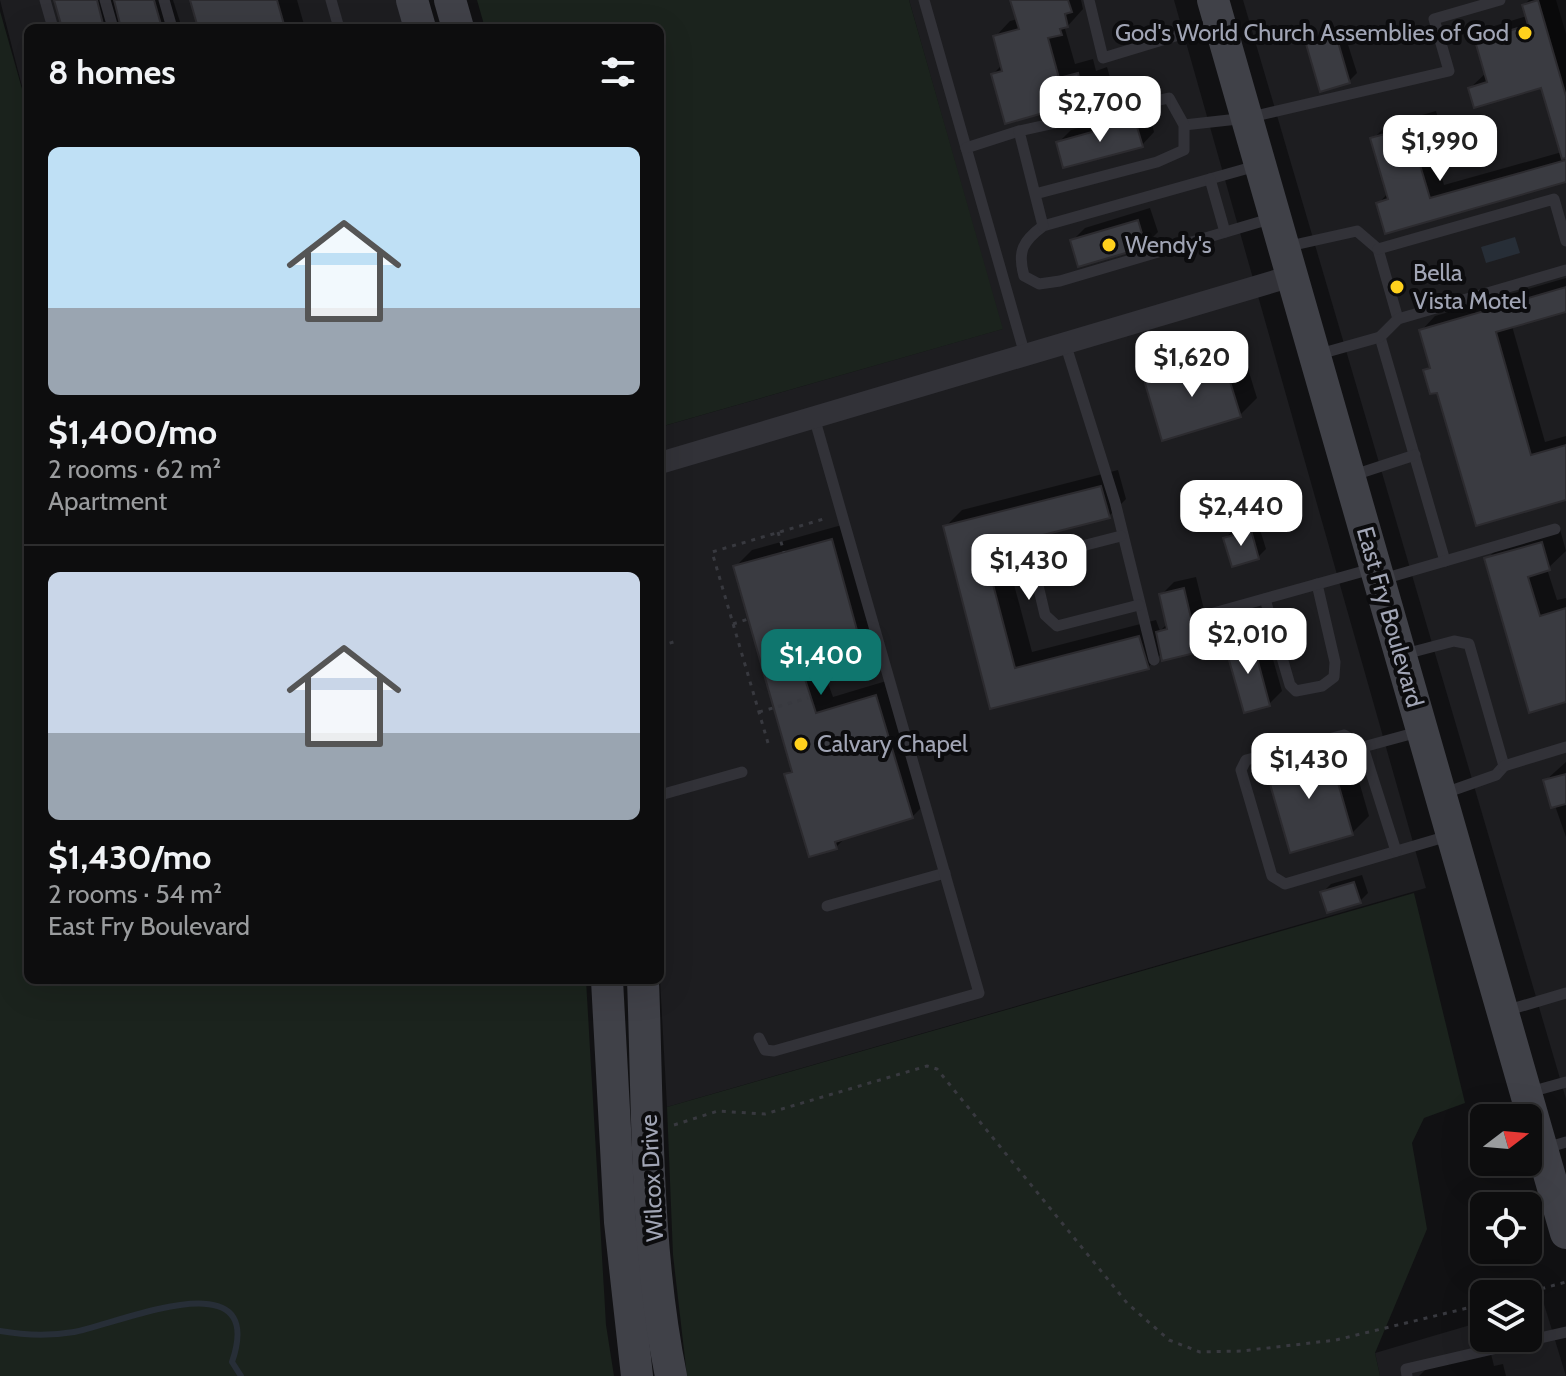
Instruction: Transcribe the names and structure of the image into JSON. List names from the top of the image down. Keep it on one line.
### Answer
{"streets":{"main road":["East Fry Boulevard","Wilcox Drive"]},"places":["God's World Church Assemblies of God","Wendy's","Bella Vista Motel","Calvary Chapel"],"north":"right","page":{"heading":"8 homes","price":["$2,700","$1,990","$1,620","$2,440","$1,430","$2,010","$1,400","$1,430"],"list":[{"name":"$1,400/mo","note":"2 rooms · 62 m² · Apartment"},{"name":"$1,430/mo","note":"2 rooms · 54 m² · East Fry Boulevard"}]}}
